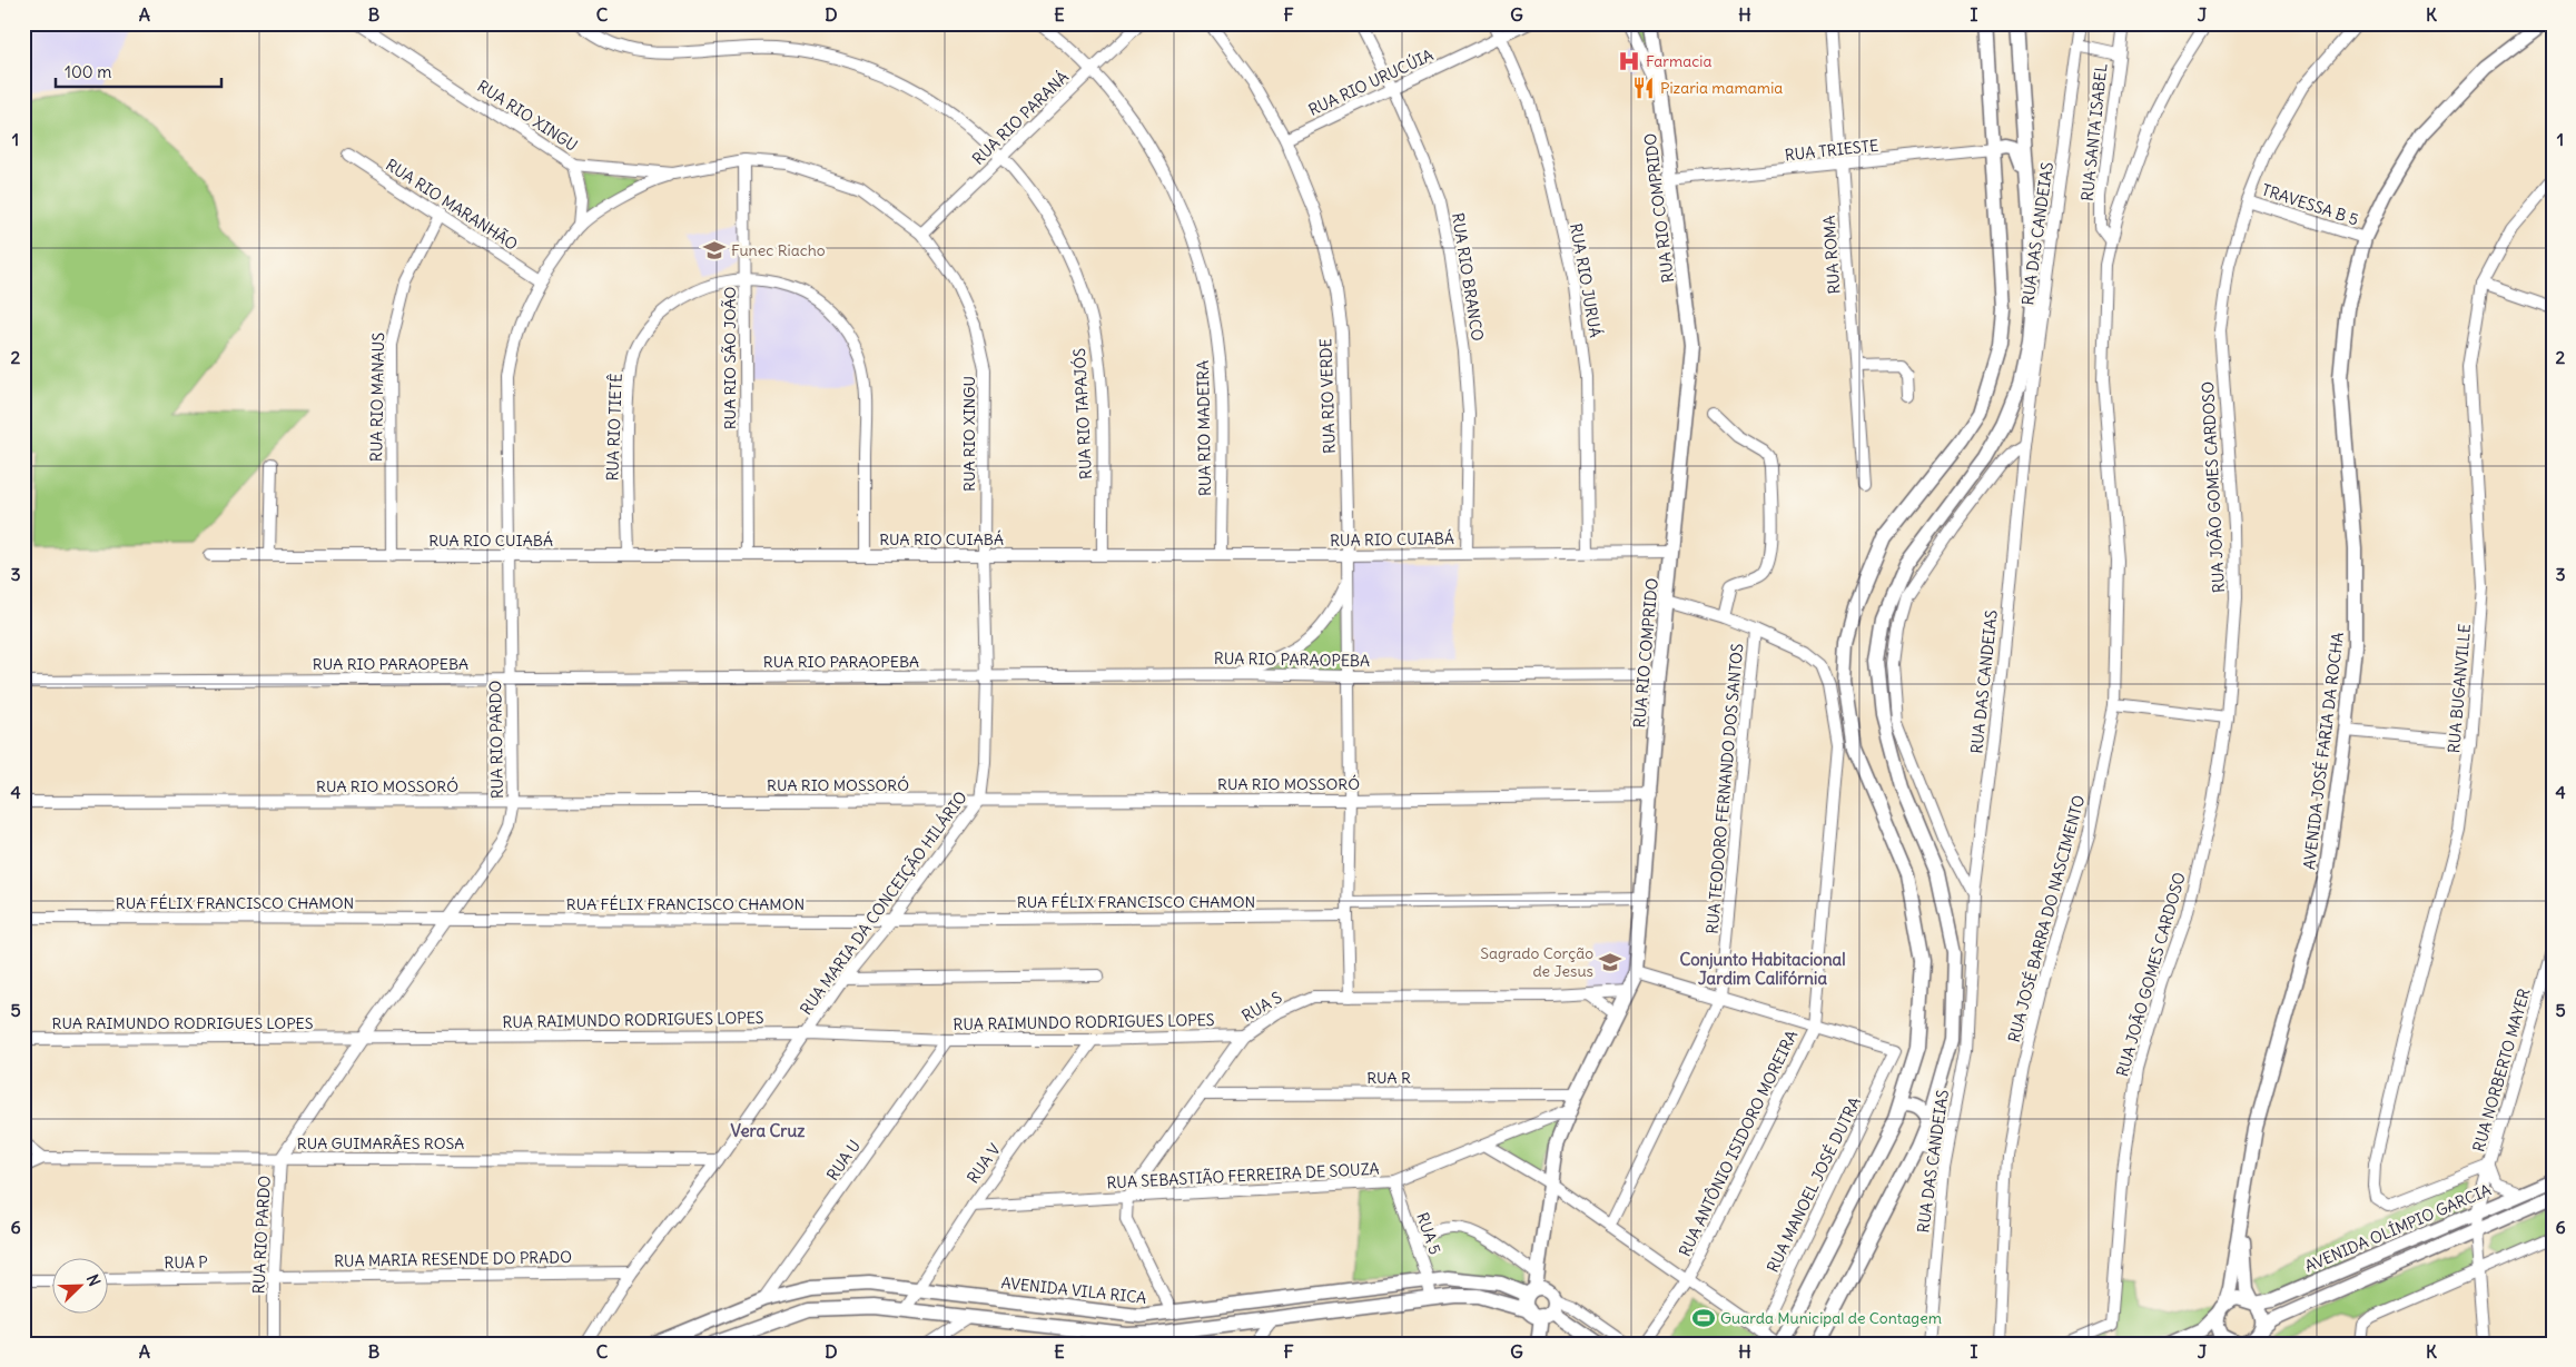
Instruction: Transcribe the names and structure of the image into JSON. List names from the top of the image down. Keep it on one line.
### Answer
{"streets":{"street":["RUA RIO URUCÚIA","RUA RIO XINGU","RUA RIO PARANÁ","RUA SANTA ISABEL","RUA TRIESTE","RUA RIO MARANHÃO","TRAVESSA B 5","RUA RIO COMPRIDO","RUA DAS CANDEIAS","RUA ROMA","RUA RIO BRANCO","RUA RIO JURUÁ","RUA RIO SÃO JOÃO","RUA RIO VERDE","RUA RIO MANAUS","RUA RIO TAPAJÓS","RUA RIO TIETÊ","RUA RIO MADEIRA","RUA JOÃO GOMES CARDOSO","RUA RIO CUIABÁ","RUA RIO PARAOPEBA","RUA BUGANVILLE","RUA RIO PARDO","AVENIDA JOSÉ FARIA DA ROCHA","RUA RIO MOSSORÓ","RUA TEODORO FERNANDO DOS SANTOS","RUA FÉLIX FRANCISCO CHAMON","RUA MARIA DA CONCEIÇÃO HILÁRIO","RUA JOSÉ BARRA DO NASCIMENTO","RUA S","RUA RAIMUNDO RODRIGUES LOPES","RUA NORBERTO MAYER","RUA R","RUA GUIMARÃES ROSA","RUA ANTÔNIO ISIDORO MOREIRA","RUA U","RUA V","RUA SEBASTIÃO FERREIRA DE SOUZA","RUA MANOEL JOSÉ DUTRA","AVENIDA OLÍMPIO GARCIA","RUA 5","RUA MARIA RESENDE DO PRADO","RUA P","AVENIDA VILA RICA"]},"crossings":[["RUA RIO URUCÚIA","RUA RIO BRANCO"],["RUA RIO URUCÚIA","RUA RIO JURUÁ"],["RUA RIO URUCÚIA","RUA RIO VERDE"],["RUA RIO XINGU","RUA RIO PARANÁ"],["RUA RIO XINGU","RUA RIO SÃO JOÃO"],["RUA RIO XINGU","RUA RIO CUIABÁ"],["RUA RIO XINGU","RUA RIO PARAOPEBA"],["RUA RIO XINGU","RUA RIO PARDO"],["RUA RIO XINGU","RUA MARIA DA CONCEIÇÃO HILÁRIO"],["RUA RIO PARANÁ","RUA RIO TAPAJÓS"],["RUA RIO PARANÁ","RUA RIO MADEIRA"],["RUA SANTA ISABEL","RUA JOSÉ BARRA DO NASCIMENTO"],["RUA TRIESTE","RUA RIO COMPRIDO"],["RUA TRIESTE","RUA ROMA"],["RUA RIO MARANHÃO","RUA RIO MANAUS"],["RUA RIO MARANHÃO","RUA RIO PARDO"],["TRAVESSA B 5","RUA JOÃO GOMES CARDOSO"],["TRAVESSA B 5","AVENIDA JOSÉ FARIA DA ROCHA"],["RUA RIO COMPRIDO","RUA RIO CUIABÁ"],["RUA RIO COMPRIDO","RUA RIO PARAOPEBA"],["RUA RIO COMPRIDO","RUA RIO MOSSORÓ"],["RUA RIO COMPRIDO","RUA S"],["RUA RIO COMPRIDO","RUA R"],["RUA RIO COMPRIDO","RUA ANTÔNIO ISIDORO MOREIRA"],["RUA RIO COMPRIDO","RUA SEBASTIÃO FERREIRA DE SOUZA"],["RUA RIO COMPRIDO","AVENIDA VILA RICA"],["RUA RIO BRANCO","RUA RIO CUIABÁ"],["RUA RIO JURUÁ","RUA RIO CUIABÁ"],["RUA RIO SÃO JOÃO","RUA RIO TIETÊ"],["RUA RIO SÃO JOÃO","RUA RIO CUIABÁ"],["RUA RIO VERDE","RUA RIO CUIABÁ"],["RUA RIO VERDE","RUA RIO PARAOPEBA"],["RUA RIO VERDE","RUA RIO MOSSORÓ"],["RUA RIO VERDE","RUA FÉLIX FRANCISCO CHAMON"],["RUA RIO VERDE","RUA S"],["RUA RIO MANAUS","RUA RIO CUIABÁ"],["RUA RIO TAPAJÓS","RUA RIO CUIABÁ"],["RUA RIO TIETÊ","RUA RIO CUIABÁ"],["RUA RIO MADEIRA","RUA RIO CUIABÁ"],["RUA RIO CUIABÁ","RUA RIO PARDO"],["RUA RIO PARAOPEBA","RUA RIO PARDO"],["RUA RIO PARAOPEBA","RUA MARIA DA CONCEIÇÃO HILÁRIO"],["RUA BUGANVILLE","RUA NORBERTO MAYER"],["RUA RIO PARDO","RUA RIO MOSSORÓ"],["RUA RIO PARDO","RUA FÉLIX FRANCISCO CHAMON"],["RUA RIO PARDO","RUA RAIMUNDO RODRIGUES LOPES"],["RUA RIO PARDO","RUA GUIMARÃES ROSA"],["RUA RIO PARDO","RUA MARIA RESENDE DO PRADO"],["RUA RIO PARDO","RUA P"],["AVENIDA JOSÉ FARIA DA ROCHA","AVENIDA OLÍMPIO GARCIA"],["RUA RIO MOSSORÓ","RUA MARIA DA CONCEIÇÃO HILÁRIO"],["RUA TEODORO FERNANDO DOS SANTOS","RUA ANTÔNIO ISIDORO MOREIRA"],["RUA FÉLIX FRANCISCO CHAMON","RUA MARIA DA CONCEIÇÃO HILÁRIO"],["RUA MARIA DA CONCEIÇÃO HILÁRIO","RUA RAIMUNDO RODRIGUES LOPES"],["RUA MARIA DA CONCEIÇÃO HILÁRIO","RUA GUIMARÃES ROSA"],["RUA MARIA DA CONCEIÇÃO HILÁRIO","RUA MARIA RESENDE DO PRADO"],["RUA S","RUA RAIMUNDO RODRIGUES LOPES"],["RUA S","RUA R"],["RUA S","RUA SEBASTIÃO FERREIRA DE SOUZA"],["RUA RAIMUNDO RODRIGUES LOPES","RUA U"],["RUA RAIMUNDO RODRIGUES LOPES","RUA V"],["RUA NORBERTO MAYER","AVENIDA OLÍMPIO GARCIA"],["RUA ANTÔNIO ISIDORO MOREIRA","RUA MANOEL JOSÉ DUTRA"],["RUA U","AVENIDA VILA RICA"],["RUA V","RUA SEBASTIÃO FERREIRA DE SOUZA"],["RUA V","AVENIDA VILA RICA"],["RUA SEBASTIÃO FERREIRA DE SOUZA","RUA 5"],["RUA 5","AVENIDA VILA RICA"],["RUA MARIA RESENDE DO PRADO","RUA P"]],"districts":["Conjunto Habitacional Jardim Califórnia","Vera Cruz"],"places":{"hospital":["Farmacia"],"restaurant":["Pizaria mamamia"],"school or university":["Funec Riacho","Sagrado Corção de Jesus"],"sports":["Guarda Municipal de Contagem"]},"scale_bar":"100 m","north":"top right","grid":{"columns":["A","B","C","D","E","F","G","H","I","J","K"],"rows":["1","2","3","4","5","6"]}}
